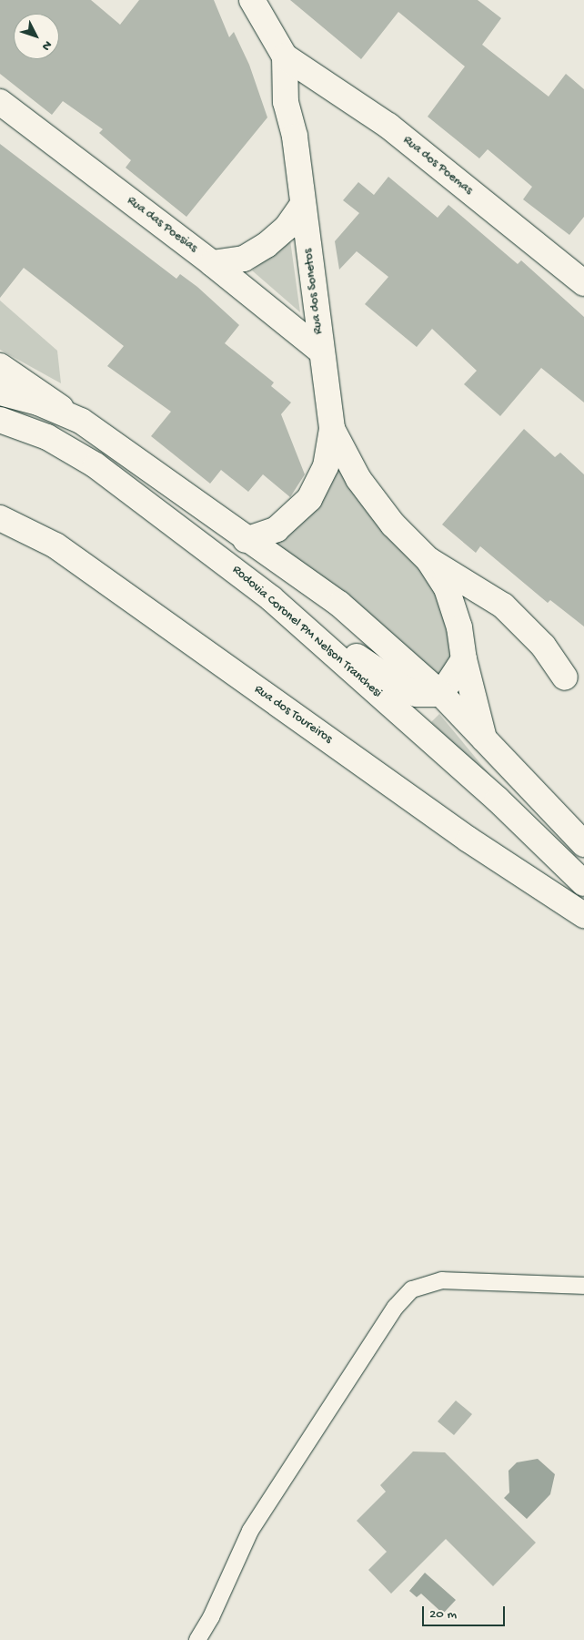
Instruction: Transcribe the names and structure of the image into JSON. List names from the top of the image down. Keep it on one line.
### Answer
{"streets":{"main road":["Rua dos Poemas","Rua das Poesias","Rua dos Sonetos","Rodovia Coronel PM Nelson Tranchesi","Rua dos Toureiros"]},"crossings":[["Rua dos Poemas","Rua dos Sonetos"],["Rua das Poesias","Rua dos Sonetos"]],"scale_bar":"20 m","north":"bottom right"}
